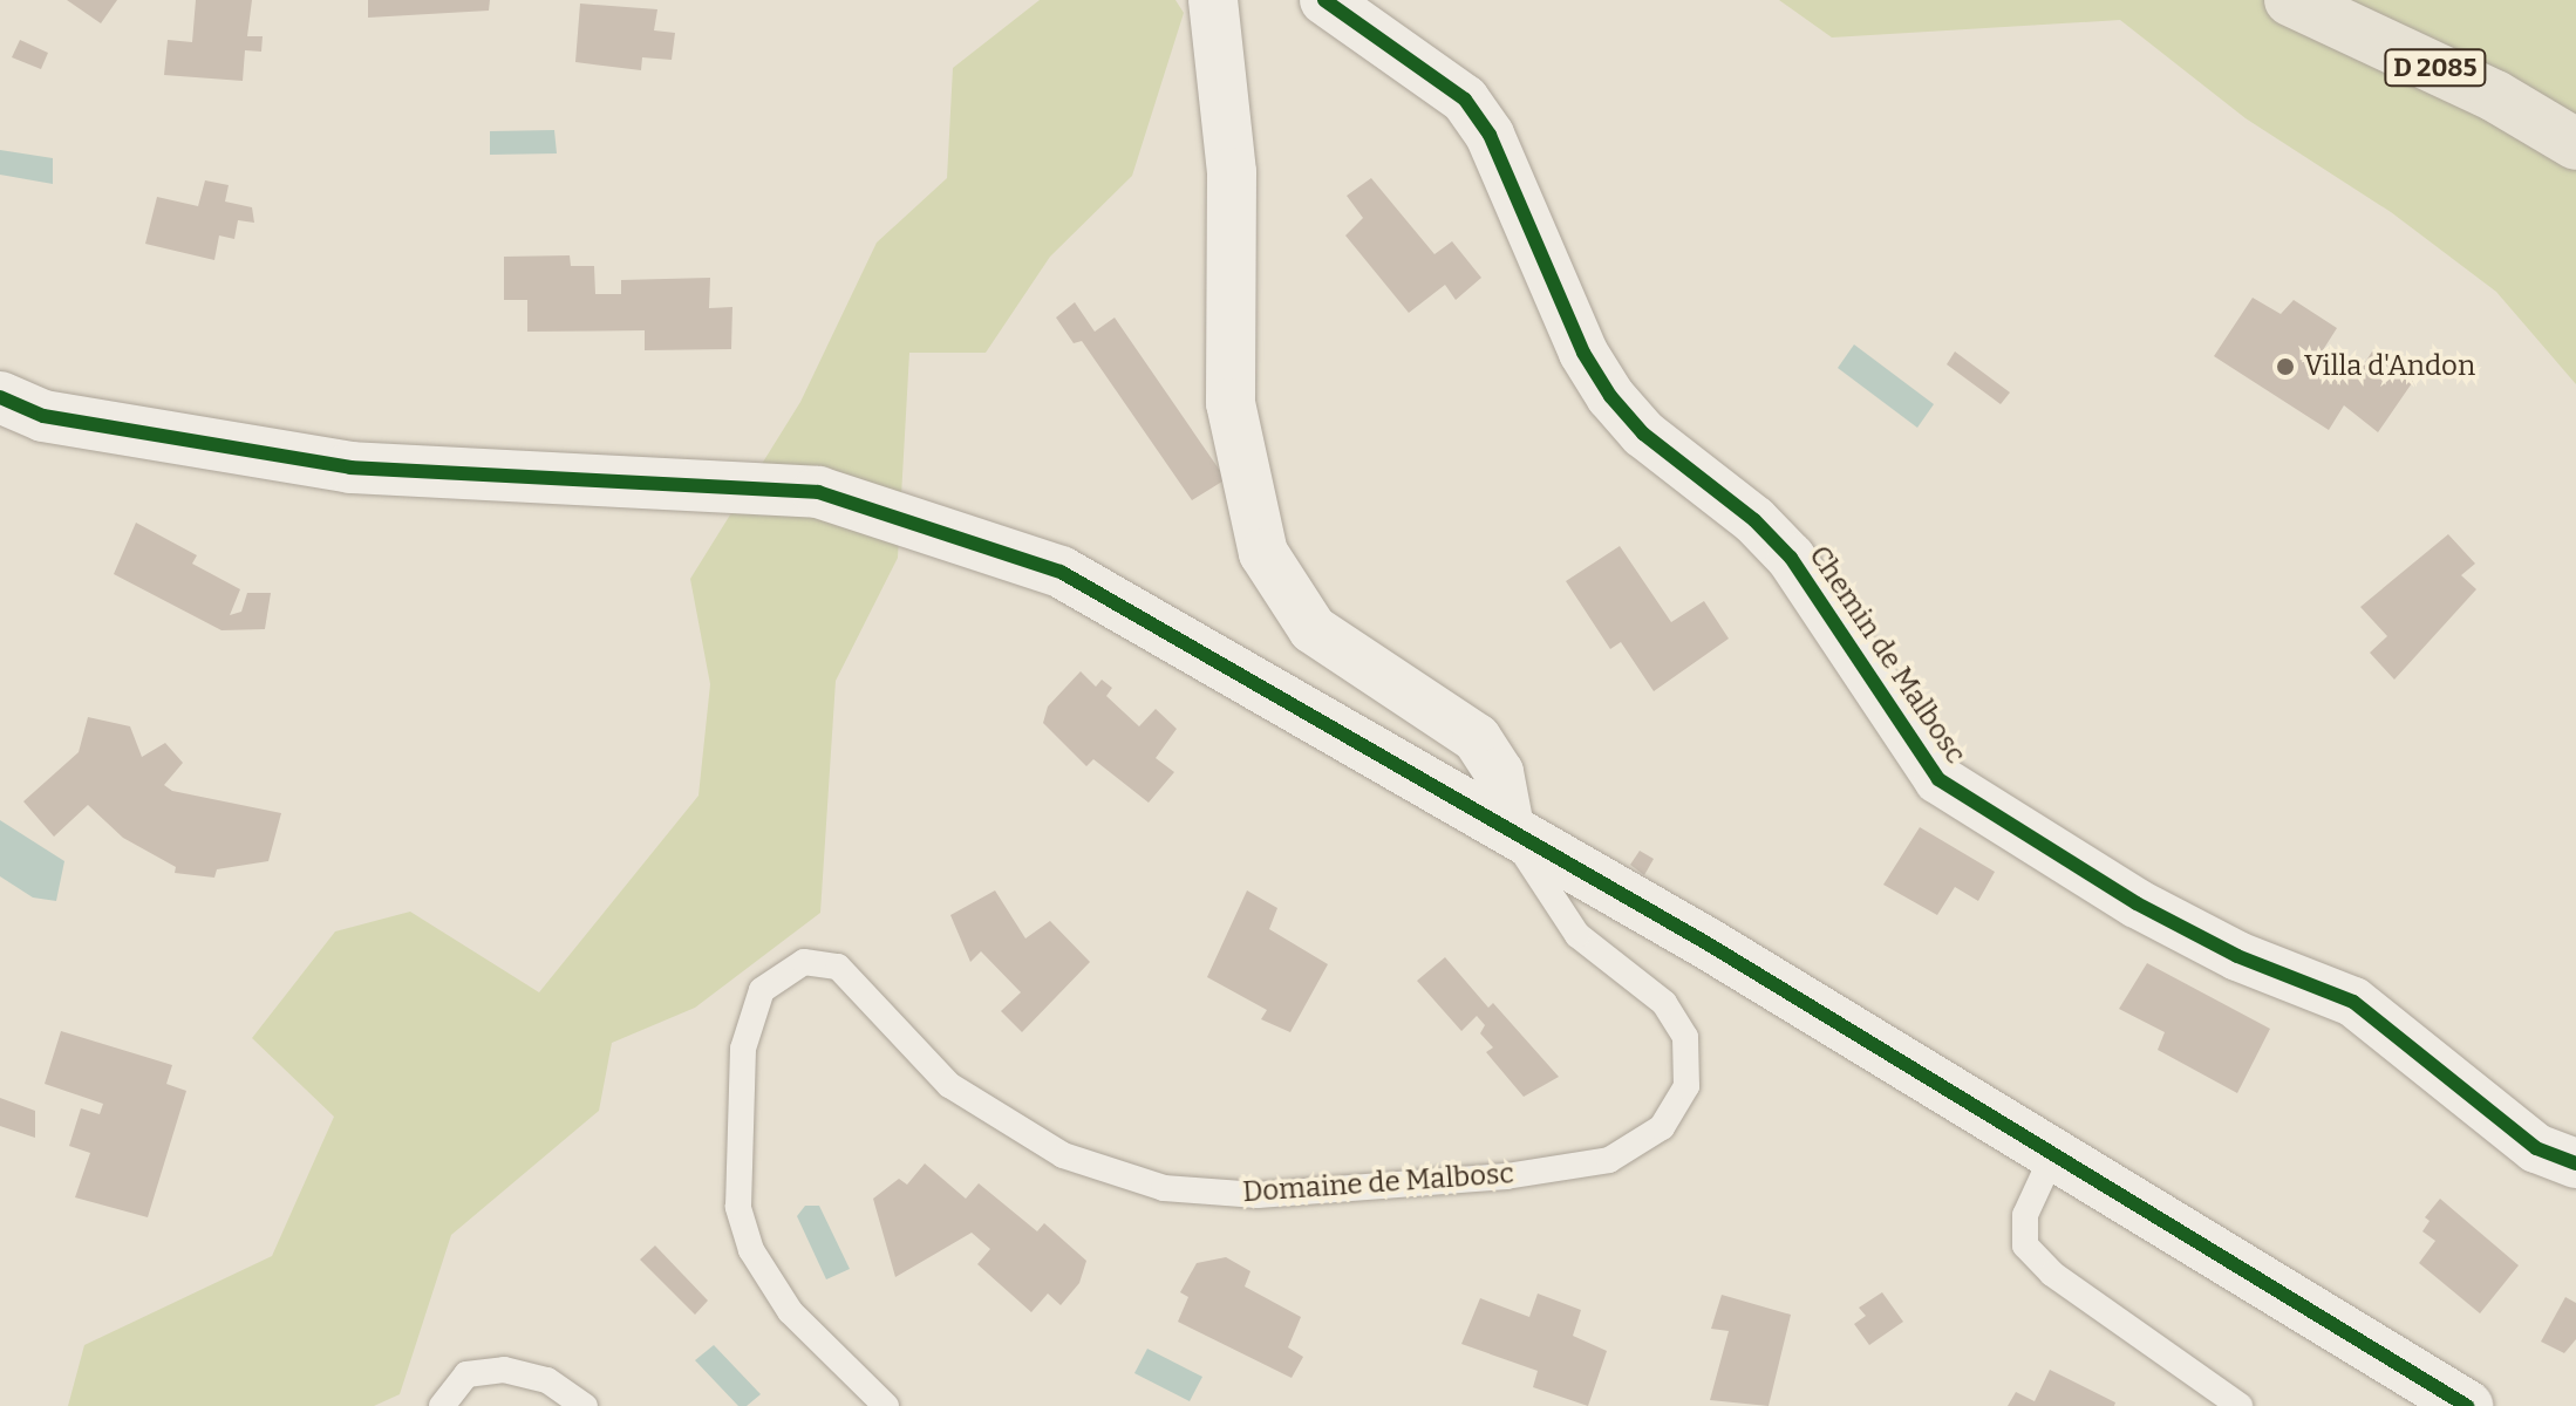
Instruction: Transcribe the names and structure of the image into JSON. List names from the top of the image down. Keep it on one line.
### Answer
{"streets":{"main road":["D 2085"],"street":["Chemin de Malbosc"],"lane":["Domaine de Malbosc"]},"places":["Villa d'Andon"]}
